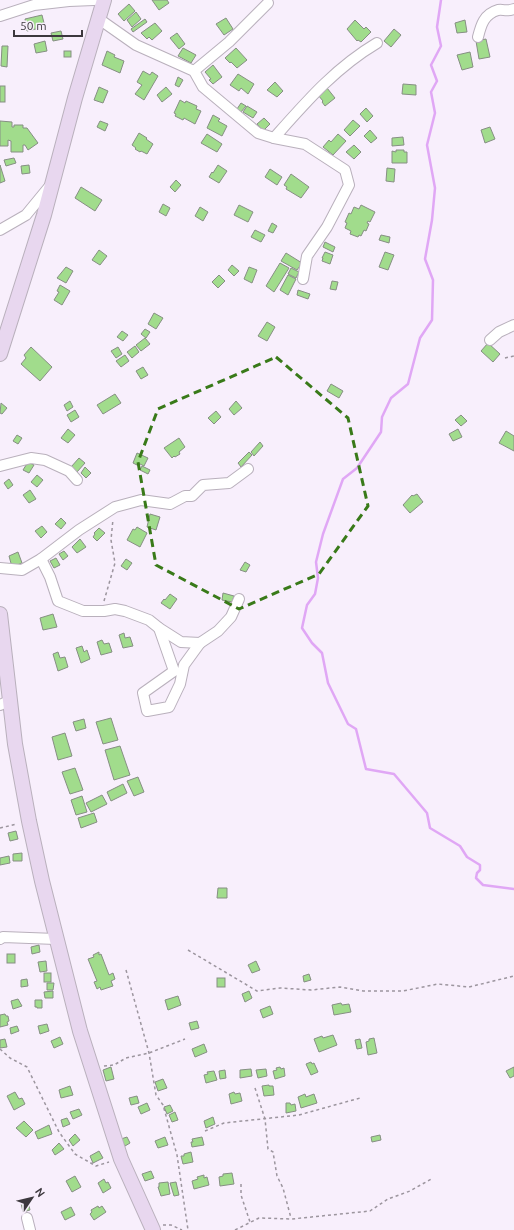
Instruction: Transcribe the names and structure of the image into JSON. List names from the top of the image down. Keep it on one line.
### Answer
{"scale_bar":"50 m","north":"top right"}
